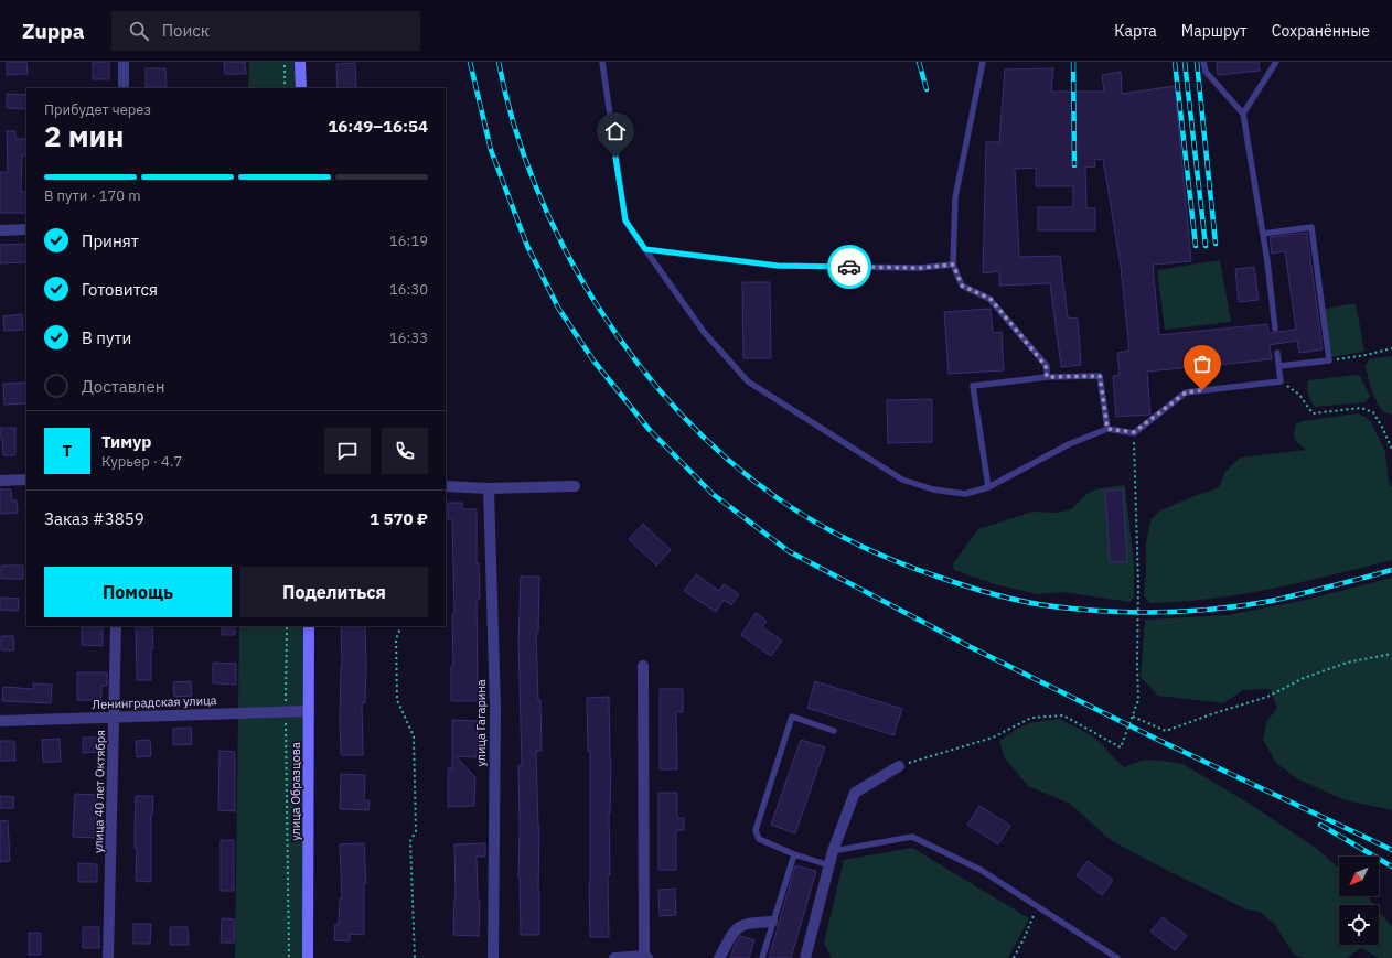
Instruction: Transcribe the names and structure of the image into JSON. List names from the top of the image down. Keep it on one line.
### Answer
{"streets":{"street":["Ленинградская улица","улица Гагарина","улица 40 лет Октября","улица Образцова"]},"crossings":[["Ленинградская улица","улица 40 лет Октября"],["Ленинградская улица","улица Образцова"]],"north":"bottom left","page":{"header":"Zuppa","search":"Поиск","nav":["Карта","Маршрут","Сохранённые"],"heading":["2 мин","Прибудет через","16:49–16:54"],"panel":["Тимур","Курьер · 4.7","Заказ #3859","1 570 ₽"],"bar":"В пути · 170 m","list":[["Принят","16:19"],["Готовится","16:30"],["В пути","16:33"],"Доставлен"],"round":"Т","buttons":["Помощь","Поделиться"]}}
